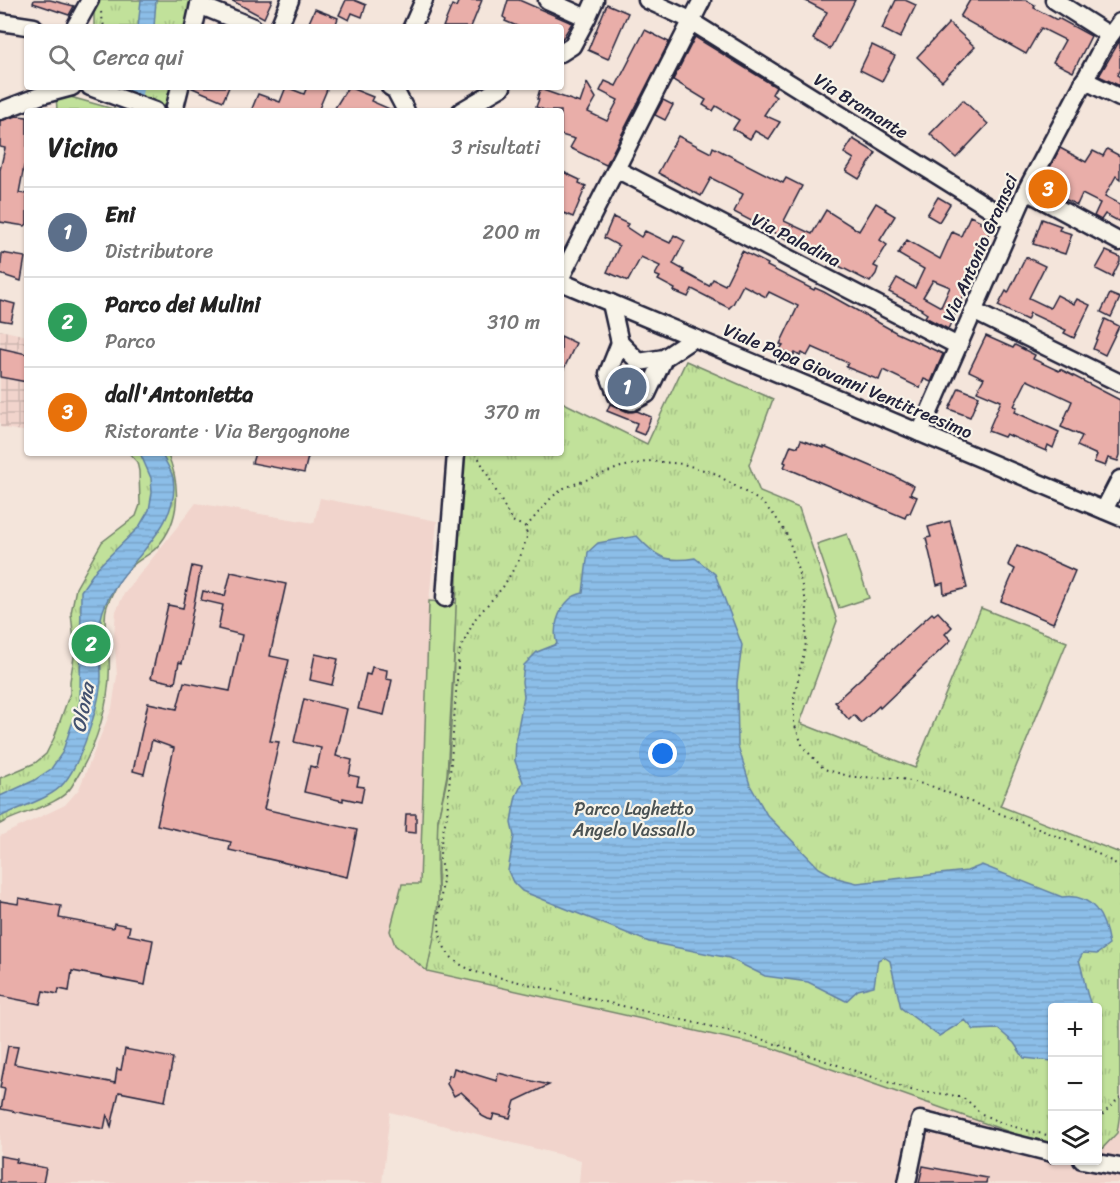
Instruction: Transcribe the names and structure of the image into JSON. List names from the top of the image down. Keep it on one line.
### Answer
{"streets":{"street":["Via Bramante","Via Paladina","Via Antonio Gramsci","Viale Papa Giovanni Ventitreesimo"]},"crossings":[["Via Bramante","Via Antonio Gramsci"],["Via Paladina","Via Antonio Gramsci"],["Via Antonio Gramsci","Viale Papa Giovanni Ventitreesimo"]],"water":["Olona"],"parks":["Parco Laghetto Angelo Vassallo"],"page":{"search":"Cerca qui","heading":["Vicino","3 risultati"],"pins":["3","1","2"],"list":[{"mark":"1","name":"Eni","note":"Distributore","value":"200 m"},{"mark":"2","name":"Parco dei Mulini","note":"Parco","value":"310 m"},{"mark":"3","name":"dall'Antonietta","note":"Ristorante · Via Bergognone","value":"370 m"}],"map_buttons":["+","−"]}}
